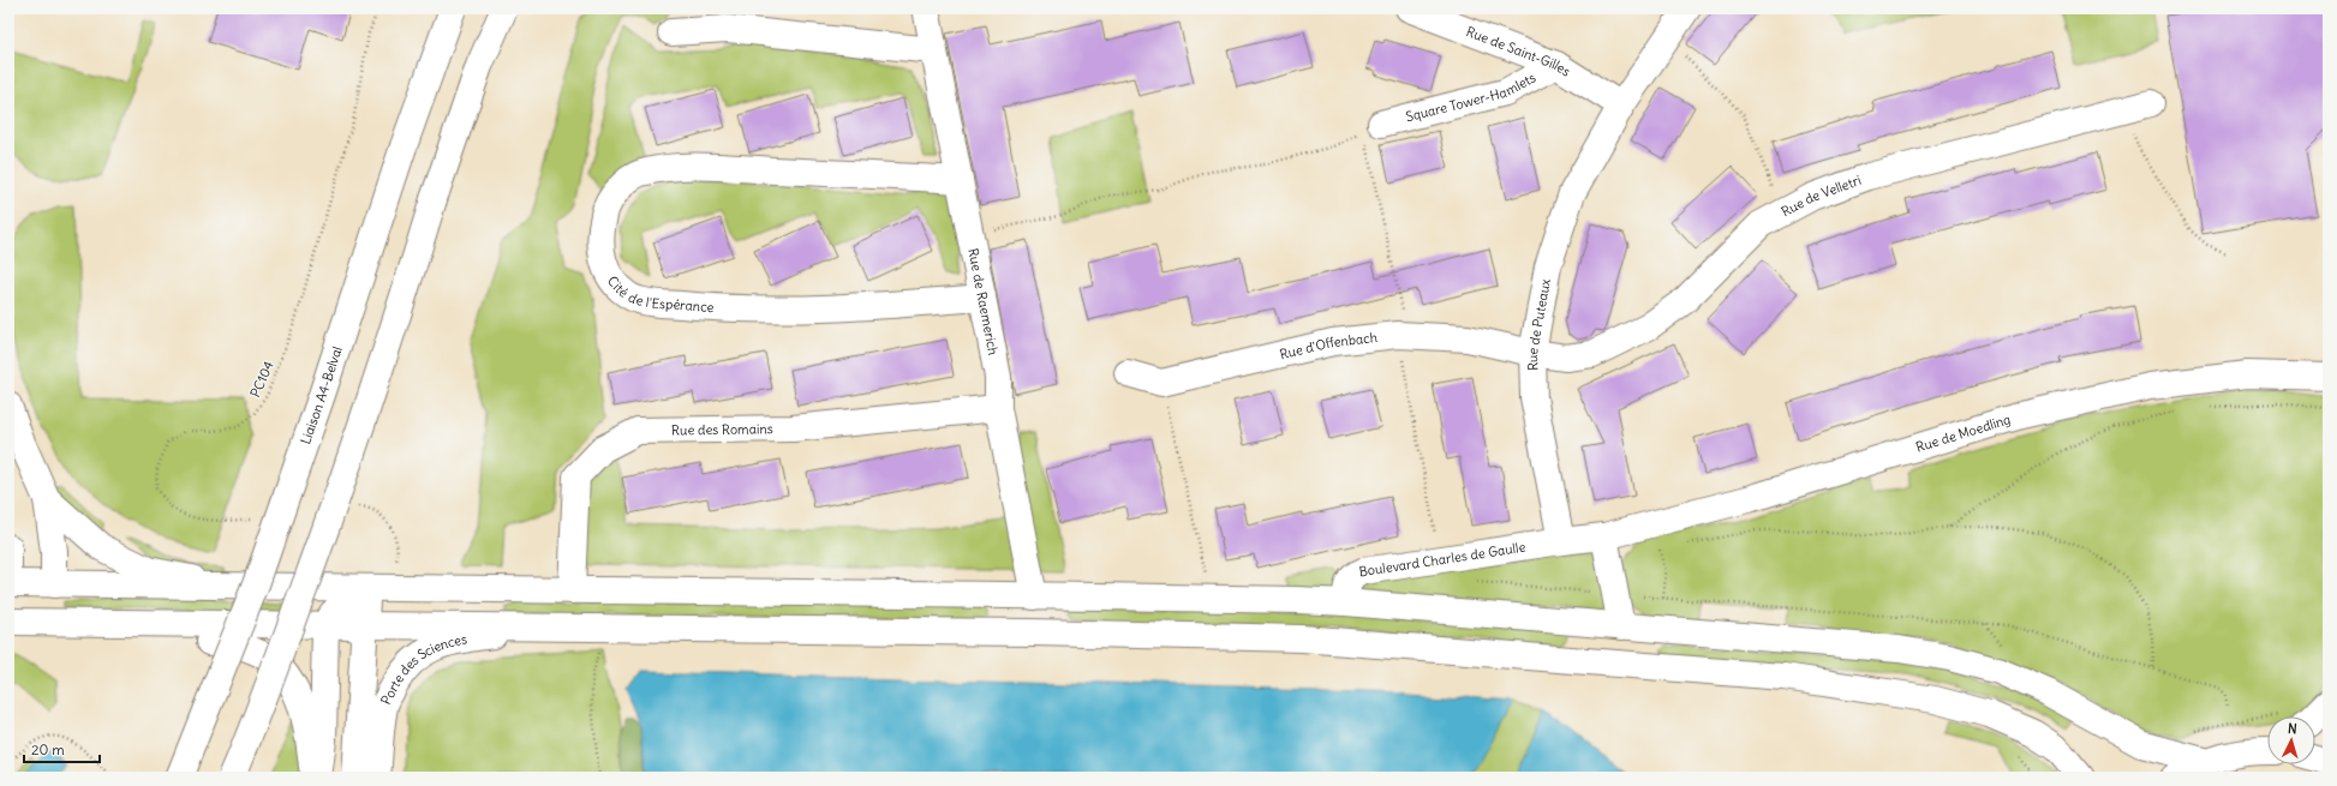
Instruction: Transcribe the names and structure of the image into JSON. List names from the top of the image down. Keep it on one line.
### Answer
{"streets":{"main road":["Rue de Saint-Gilles","Square Tower-Hamlets","Rue de Velletri","Cité de l'Espérance","Rue de Raemerich","Rue de Puteaux","Rue d'Offenbach","Liaison A4-Belval","Rue des Romains","Rue de Moedling","Boulevard Charles de Gaulle","Porte des Sciences"],"path":["PC104"]},"crossings":[["Rue de Saint-Gilles","Square Tower-Hamlets"],["Rue de Saint-Gilles","Rue de Puteaux"],["Rue de Velletri","Rue de Puteaux"],["Rue de Velletri","Rue d'Offenbach"],["Cité de l'Espérance","Rue de Raemerich"],["Rue de Raemerich","Rue des Romains"],["Rue de Puteaux","Rue d'Offenbach"],["Rue de Puteaux","Boulevard Charles de Gaulle"]],"scale_bar":"20 m","north":"top"}
